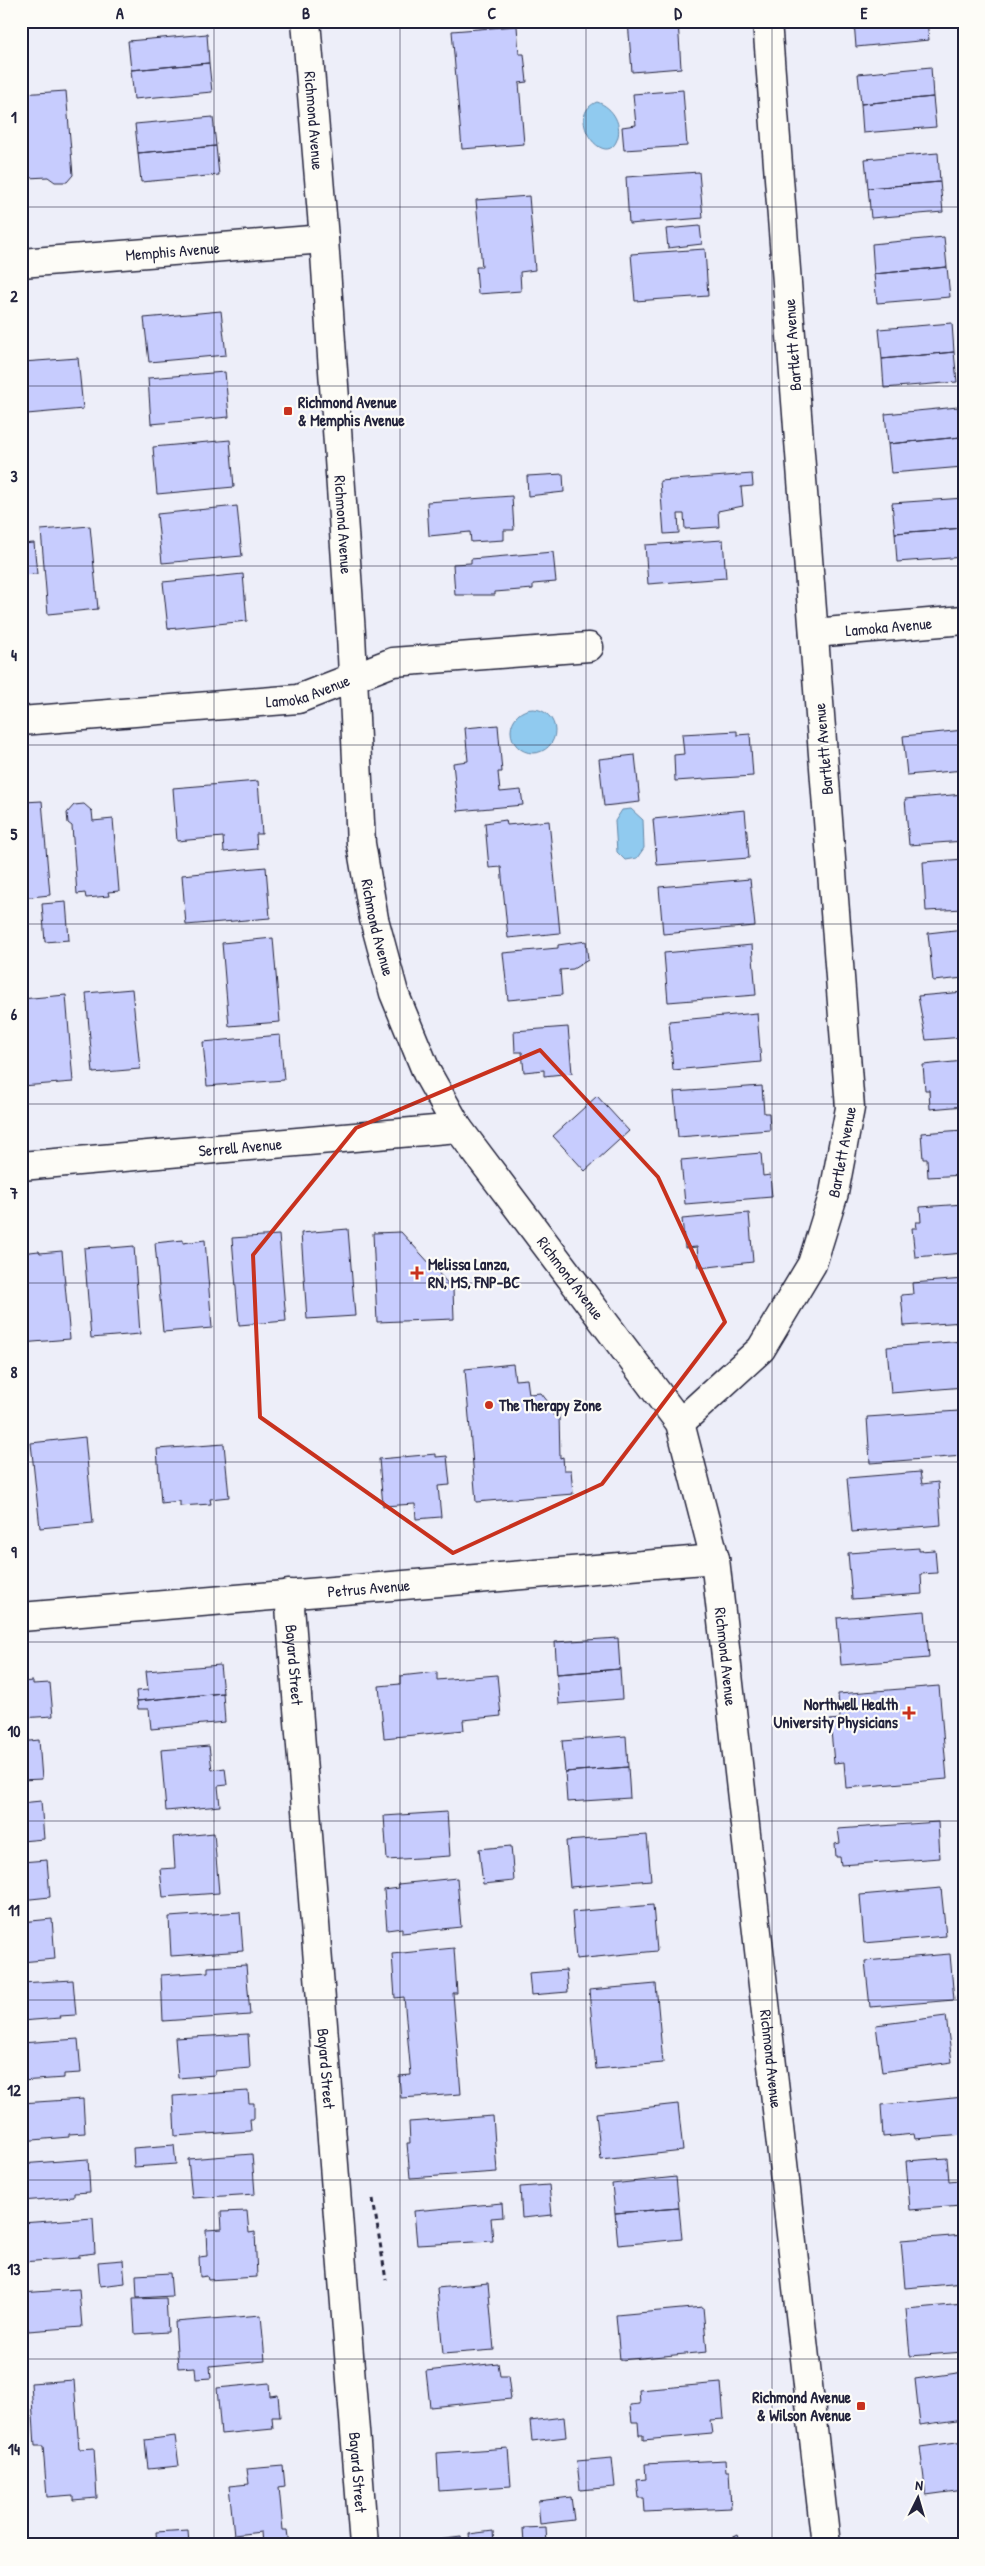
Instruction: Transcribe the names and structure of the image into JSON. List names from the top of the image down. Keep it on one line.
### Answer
{"streets":{"street":["Richmond Avenue","Memphis Avenue","Bartlett Avenue","Lamoka Avenue","Serrell Avenue","Petrus Avenue","Bayard Street"]},"crossings":[["Richmond Avenue","Memphis Avenue"],["Richmond Avenue","Bartlett Avenue"],["Richmond Avenue","Lamoka Avenue"],["Richmond Avenue","Serrell Avenue"],["Richmond Avenue","Petrus Avenue"],["Bartlett Avenue","Lamoka Avenue"],["Petrus Avenue","Bayard Street"]],"places":{"transit":["Richmond Avenue & Memphis Avenue","Richmond Avenue & Wilson Avenue"],"health":["Melissa Lanza, RN, MS, FNP-BC","Northwell Health University Physicians"],"other":["The Therapy Zone"]},"north":"top","grid":{"columns":["A","B","C","D","E"],"rows":["1","2","3","4","5","6","7","8","9","10","11","12","13","14"]}}
